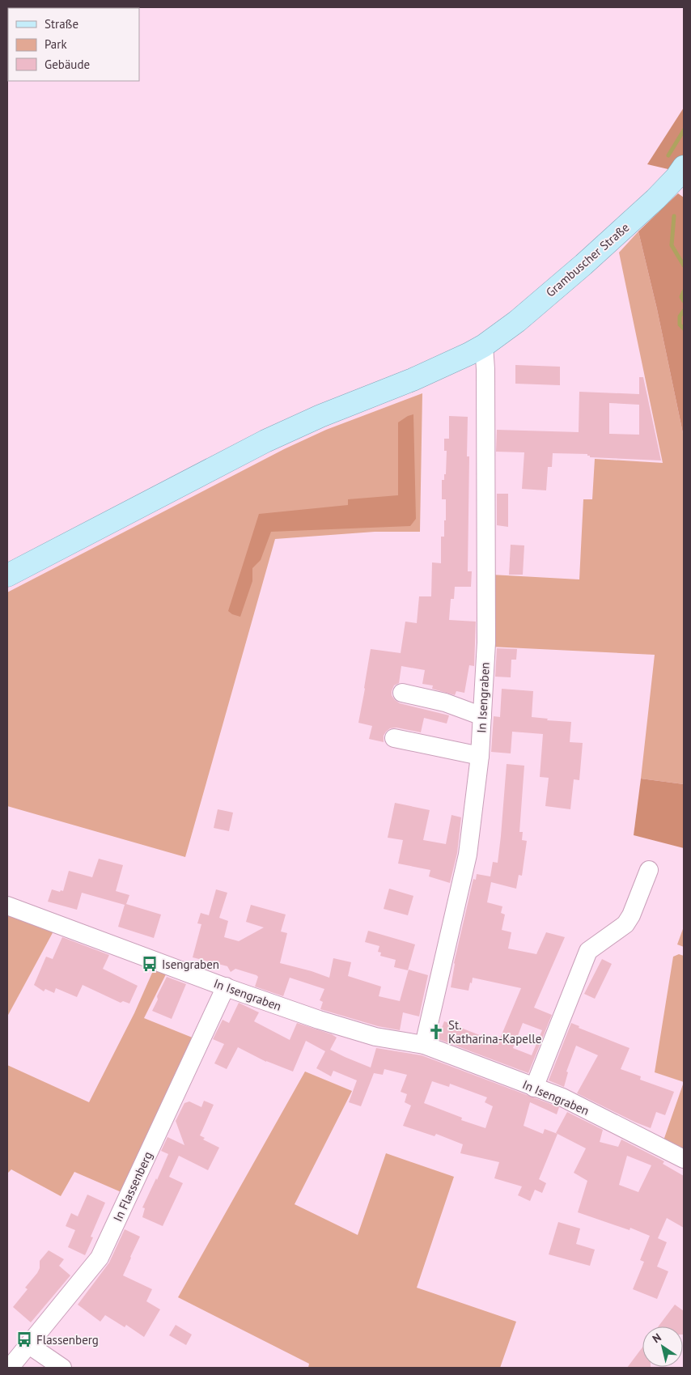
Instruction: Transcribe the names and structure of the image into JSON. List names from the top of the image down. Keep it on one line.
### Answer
{"streets":{"main road":["Grambuscher Straße"],"street":["In Isengraben","In Flassenberg"]},"crossings":[["Grambuscher Straße","In Isengraben"],["In Isengraben","In Flassenberg"]],"places":{"bus stop":["Isengraben","Flassenberg"],"church":["St. Katharina-Kapelle"]},"legend":["Straße","Park","Gebäude"],"north":"top left"}
